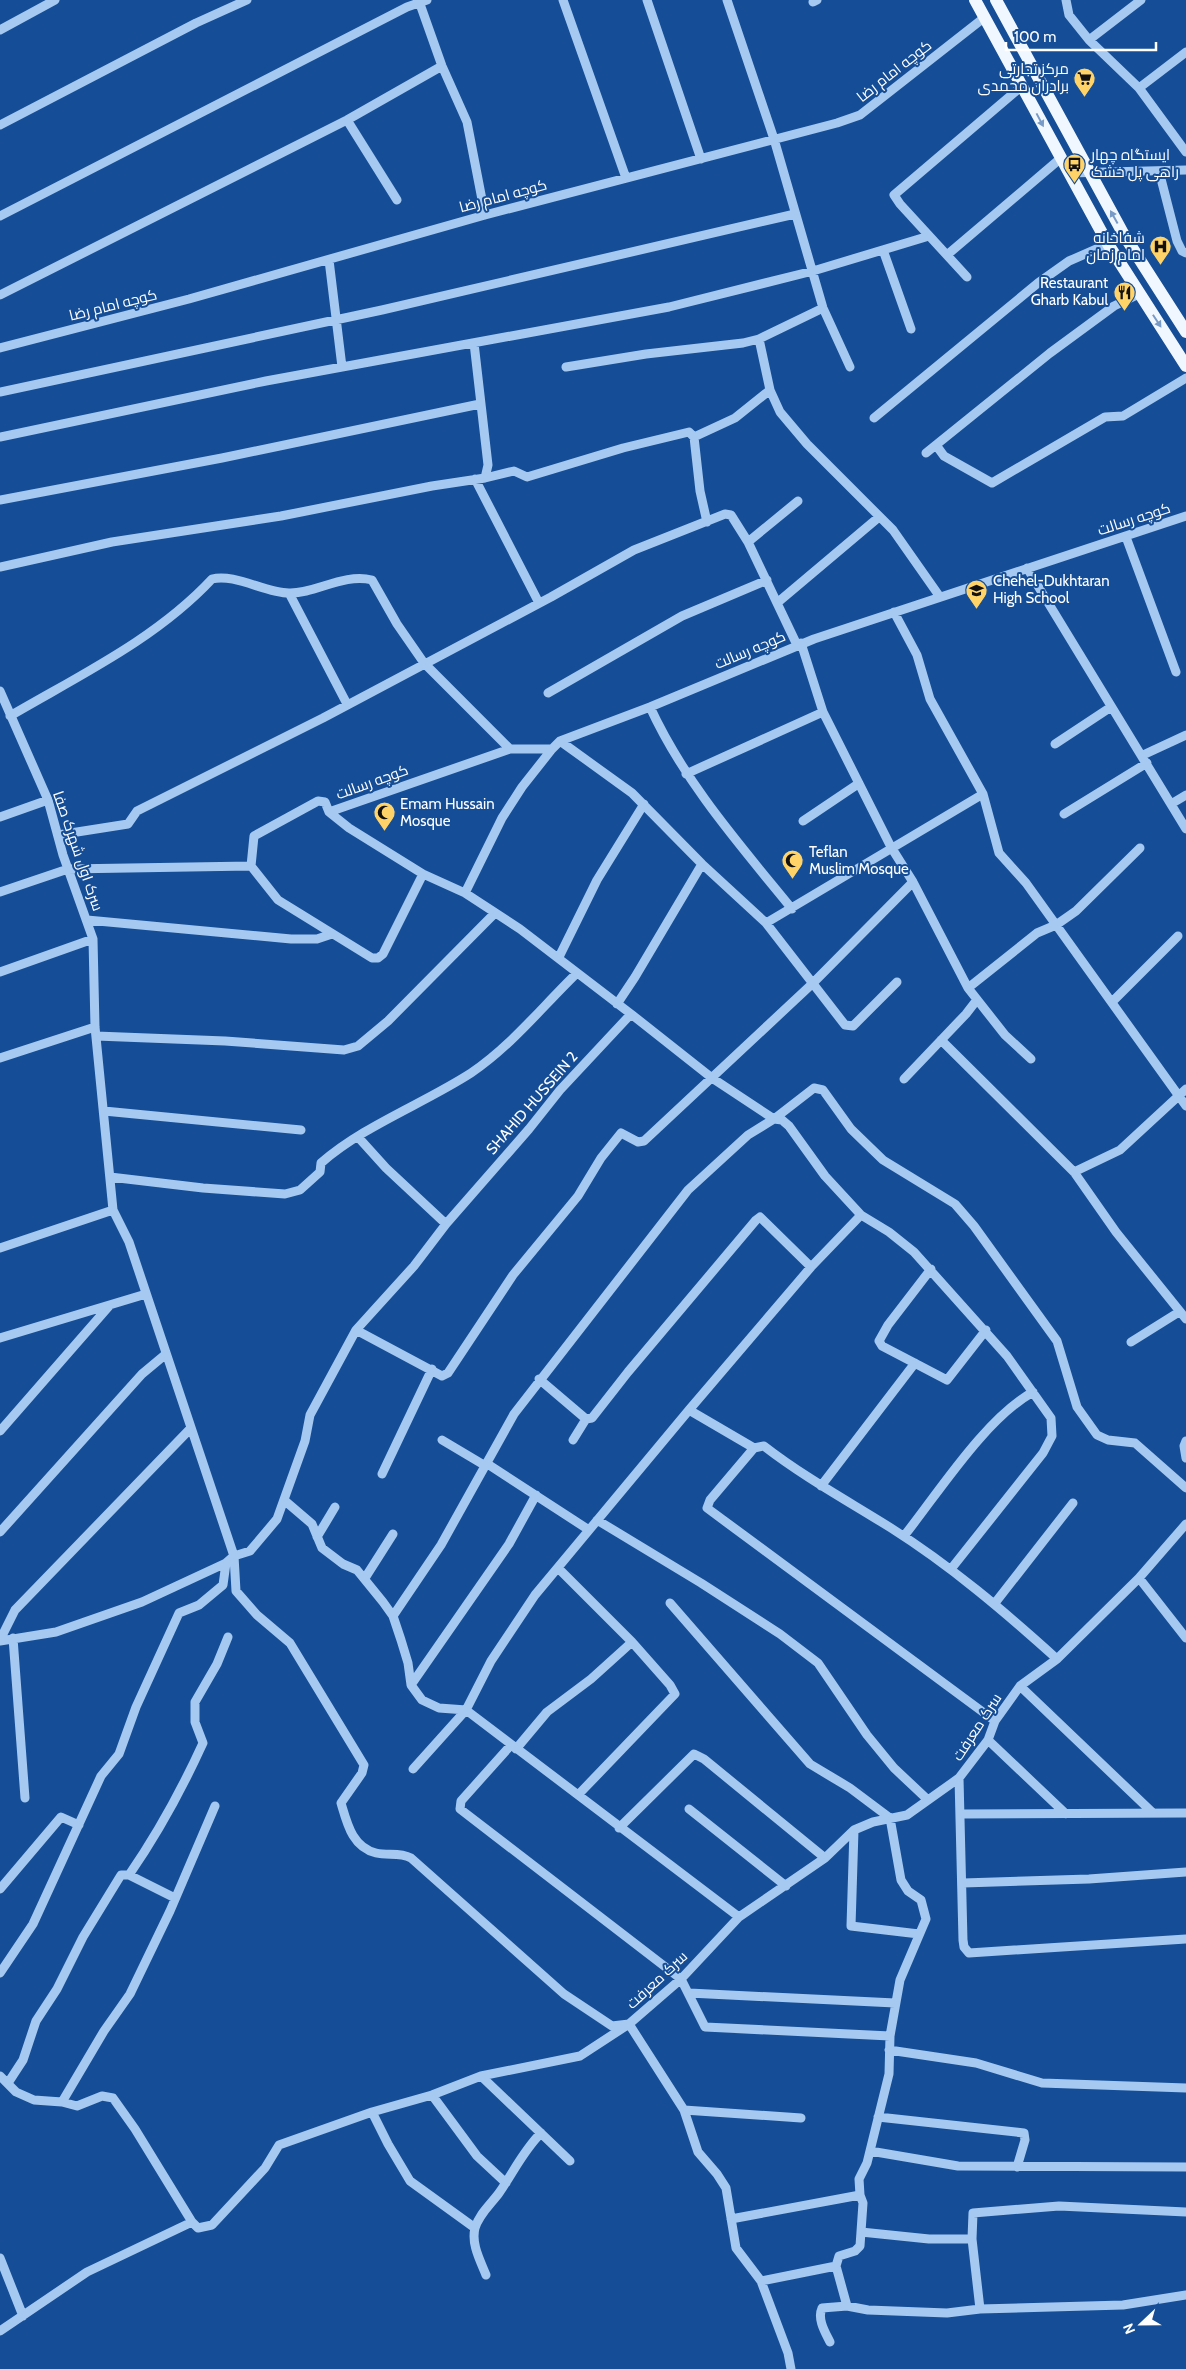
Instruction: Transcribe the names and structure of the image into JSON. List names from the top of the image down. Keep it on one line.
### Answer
{"streets":{"street":["کوچه امام رضا","کوچه رسالت","سرک اول شهرک صفا","SHAHID HUSSEIN 2","سرک معرفت"]},"places":{"supermarket":["مرکز تجارتی برادران محمدی"],"bus stop":["ایستگاه چهار راهی پل خشک"],"hospital":["شفاخانه امام زمان"],"restaurant":["Restaurant Gharb Kabul"],"school or university":["Chehel-Dukhtaran High School"],"mosque":["Emam Hussain Mosque","Teflan Muslim Mosque"]},"scale_bar":"100 m","north":"left"}
